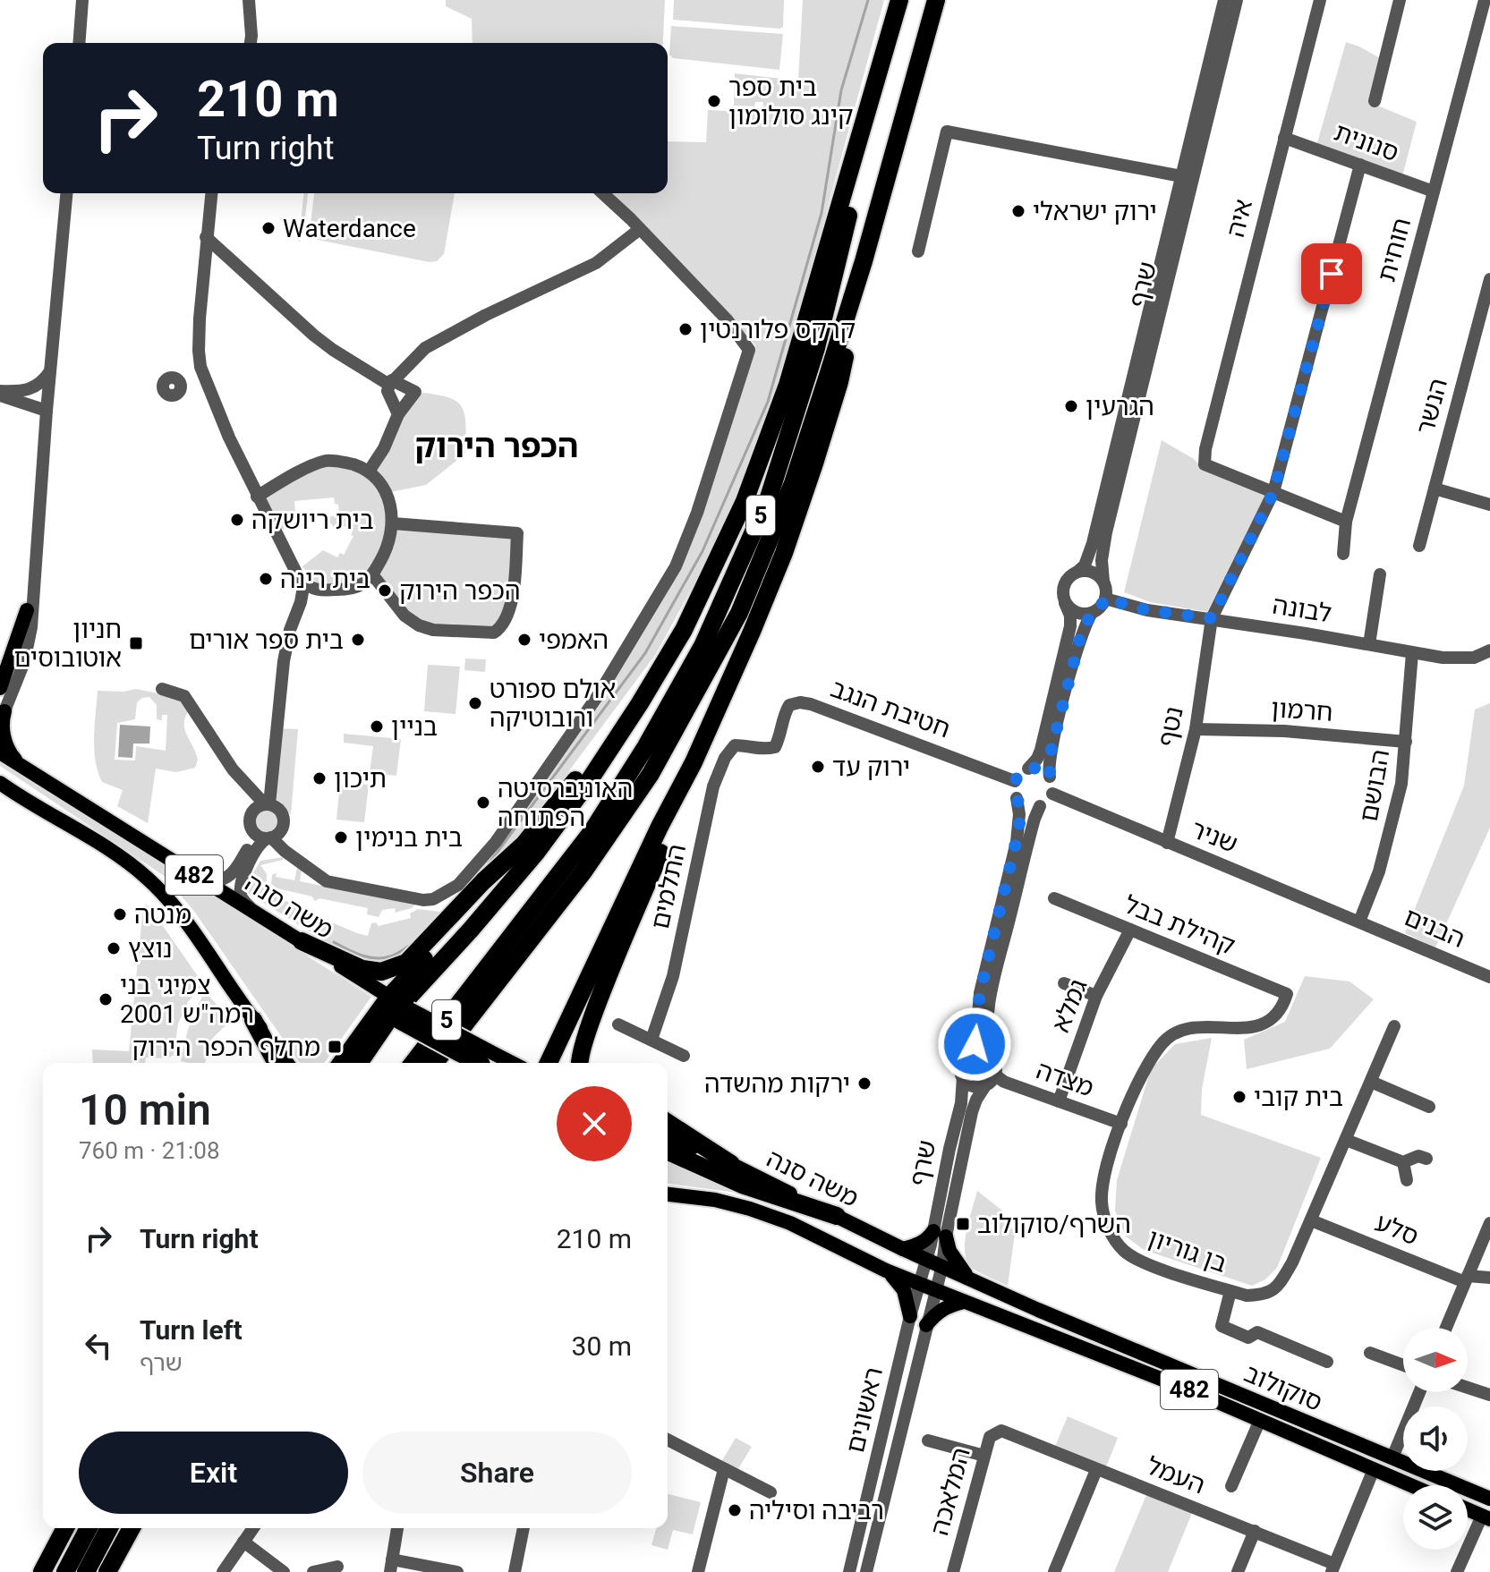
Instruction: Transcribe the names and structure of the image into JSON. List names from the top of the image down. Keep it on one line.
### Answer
{"streets":{"highway":["5"],"main road":["482","משה סנה","סוקולוב"],"street":["סנונית","איה","חוחית","שרף","הנשר","לבונה","חטיבת הנגב","חרמון","נטף","הבושם","שניר","התלמים","קהילת בבל","הבנים","גמלא","מצדה","סלע","בן גוריון","ראשונים","העמל","המלאכה"]},"crossings":[["סנונית","איה"],["סנונית","חוחית"],["סנונית","נטף"],["איה","נטף"],["שרף","לבונה"],["שרף","משה סנה"],["שרף","מצדה"],["שרף","סוקולוב"],["שרף","ראשונים"],["לבונה","נטף"],["לבונה","הבושם"],["חטיבת הנגב","שניר"],["חטיבת הנגב","התלמים"],["חרמון","נטף"],["חרמון","הבושם"],["נטף","שניר"],["הבושם","שניר"],["הבושם","הבנים"],["שניר","הבנים"],["משה סנה","סוקולוב"],["משה סנה","ראשונים"],["קהילת בבל","גמלא"],["קהילת בבל","בן גוריון"],["גמלא","מצדה"],["מצדה","בן גוריון"],["סלע","בן גוריון"],["סוקולוב","ראשונים"],["העמל","המלאכה"]],"districts":["הכפר הירוק"],"places":{"other":["בית ספר קינג סולומון","ירוק ישראלי","Waterdance","קרקס פלורנטין","הגרעין","בית ריושקה","בית רינה","הכפר הירוק","בית ספר אורים","האמפי","אולם ספורט ורובוטיקה","בניין","ירוק עד","תיכון","האוניברסיטה הפתוחה","בית בנימין","מנטה","נוצץ","צמיגי בני 2001 רמה\"ש","ירקות מהשדה","בית קובי","רביבה וסיליה"],"transit":["חניון אוטובוסים","מחלף הכפר הירוק","השרף/סוקולוב"]},"north":"right","page":{"turn":["210 m","Turn right"],"heading":["10 min","760 m · 21:08"],"list":[{"name":"Turn right","value":"210 m"},{"name":"Turn left","note":"שרף","value":"30 m"}],"buttons":["Exit","Share"]}}
